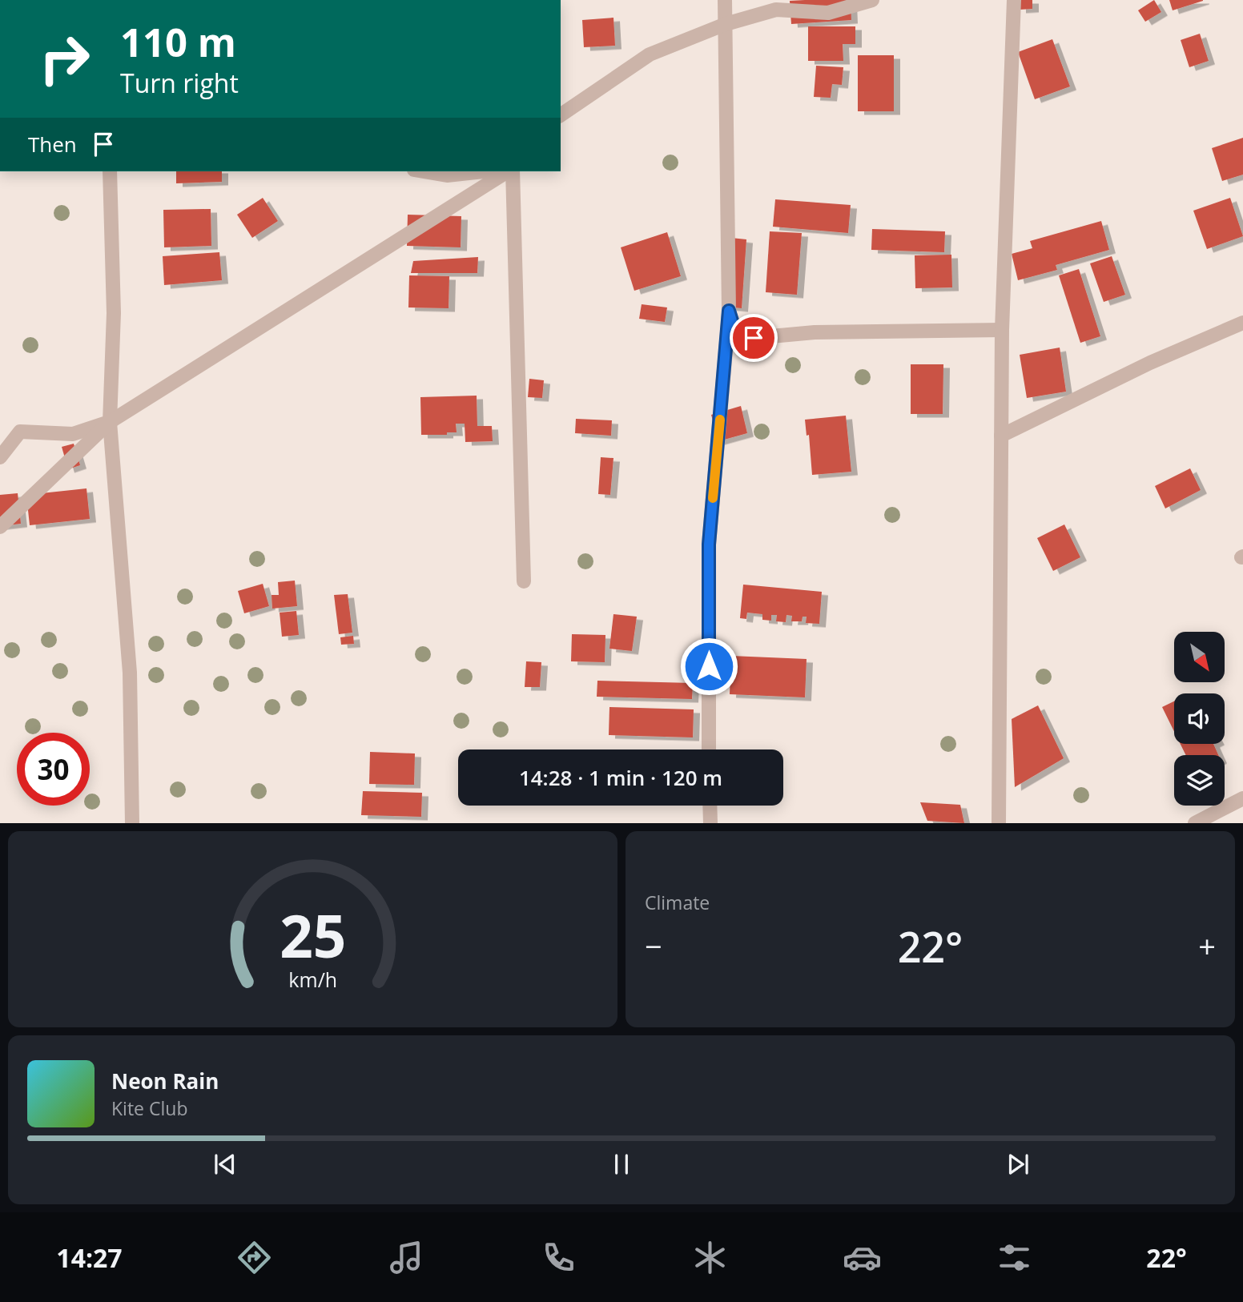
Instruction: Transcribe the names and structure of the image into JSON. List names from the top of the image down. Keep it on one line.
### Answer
{"north":"bottom right","page":{"turn":["110 m","Turn right"],"then":"Then","limit":"30","trip":"14:28 · 1 min · 120 m","tile":"Climate","heat":["−","22°","+"],"song":["Neon Rain","Kite Club"],"tabs":["14:27","22°"],"gauge":["25","km/h"]}}
